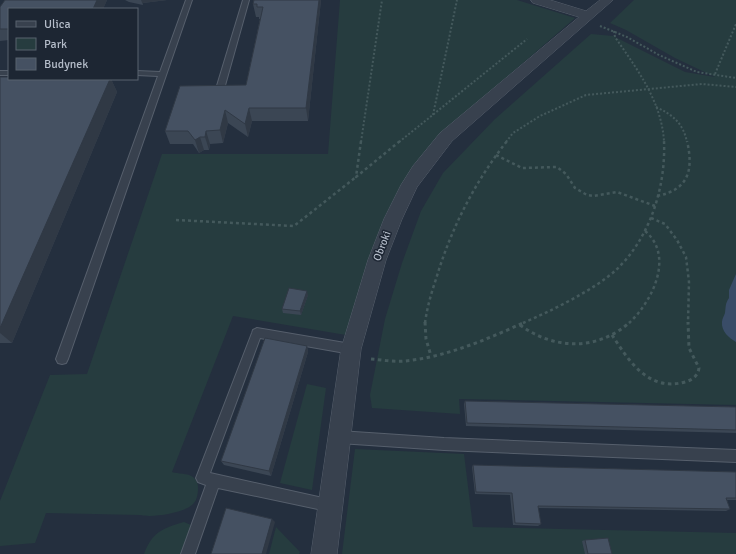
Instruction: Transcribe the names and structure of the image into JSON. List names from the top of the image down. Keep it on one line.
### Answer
{"streets":{"street":["Obroki"]},"legend":["Ulica","Park","Budynek"]}
